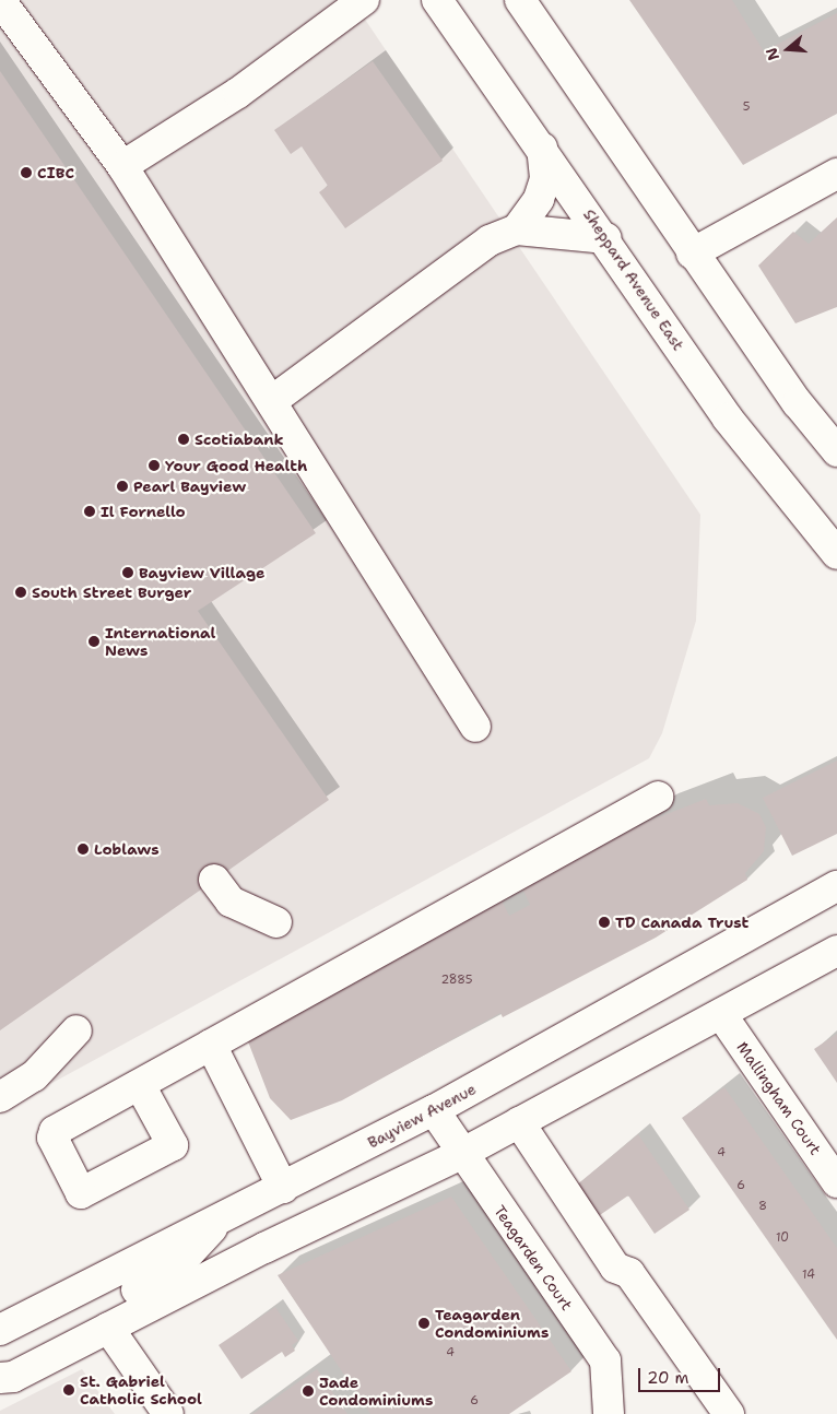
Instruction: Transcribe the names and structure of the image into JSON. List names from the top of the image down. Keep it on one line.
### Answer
{"streets":{"main road":["Sheppard Avenue East","Mallingham Court","Bayview Avenue","Teagarden Court"]},"crossings":[["Bayview Avenue","Teagarden Court"]],"places":["CIBC","Scotiabank","Your Good Health","Pearl Bayview","Il Fornello","Bayview Village","South Street Burger","International News","Loblaws","TD Canada Trust","Teagarden Condominiums","St. Gabriel Catholic School","Jade Condominiums"],"house_numbers":["5","2885","4","6","8","10","14","4","6"],"scale_bar":"20 m","north":"left"}
